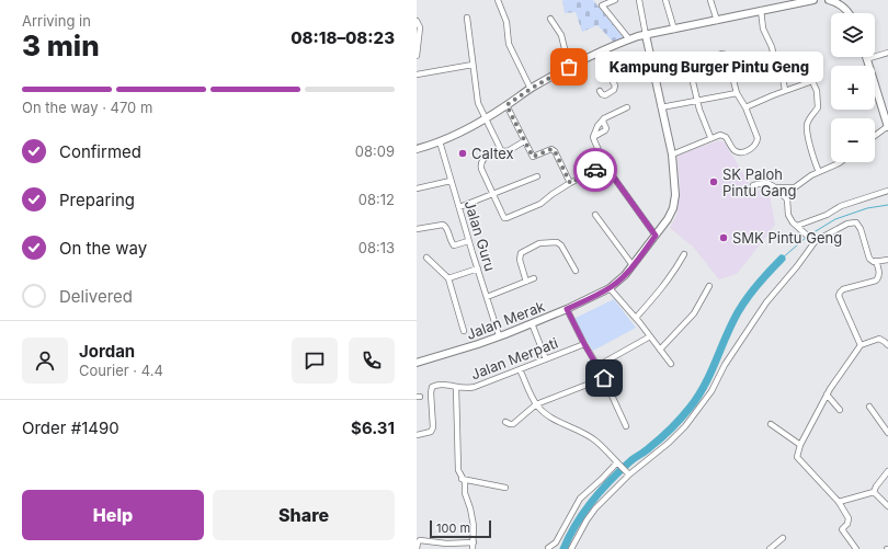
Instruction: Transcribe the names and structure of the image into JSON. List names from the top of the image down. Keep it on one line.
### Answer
{"streets":{"main road":["Jalan Merak"],"street":["Jalan Guru","Jalan Merpati"]},"crossings":[["Jalan Guru","Jalan Merak"]],"places":["Kampung Burger Pintu Geng","Caltex","SK Paloh Pintu Gang","SMK Pintu Geng"],"scale_bar":"100 m","page":{"heading":["3 min","Arriving in","08:18–08:23"],"panel":["Jordan","Courier · 4.4","Order #1490","$6.31"],"map_buttons":["+","−"],"bubble":"Kampung Burger Pintu Geng","bar":"On the way · 470 m","list":[["Confirmed","08:09"],["Preparing","08:12"],["On the way","08:13"],"Delivered"],"buttons":["Help","Share"],"scale":"100 m"}}
